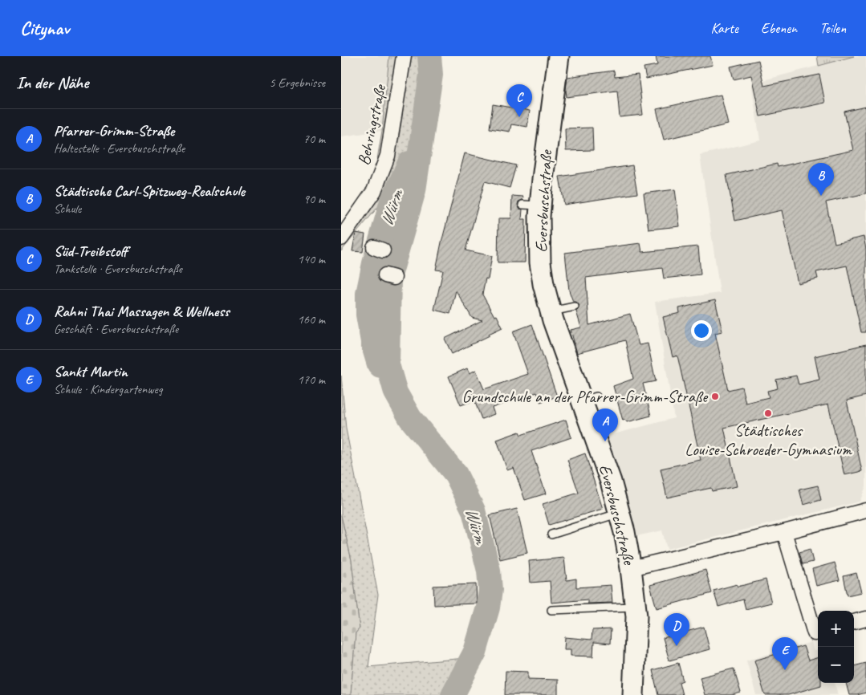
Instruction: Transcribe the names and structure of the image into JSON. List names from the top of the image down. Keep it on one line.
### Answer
{"streets":{"main road":["Eversbuschstraße"],"street":["Behringstraße"]},"water":["Würm"],"places":["Grundschule an der Pfarrer-Grimm-Straße","Städtisches Louise-Schroeder-Gymnasium"],"page":{"header":"Citynav","nav":["Karte","Ebenen","Teilen"],"heading":["In der Nähe","5 Ergebnisse"],"pins":["C","B","A","D","E"],"list":[{"mark":"A","name":"Pfarrer-Grimm-Straße","note":"Haltestelle · Eversbuschstraße","value":"70 m"},{"mark":"B","name":"Städtische Carl-Spitzweg-Realschule","note":"Schule","value":"90 m"},{"mark":"C","name":"Süd-Treibstoff","note":"Tankstelle · Eversbuschstraße","value":"140 m"},{"mark":"D","name":"Rahni Thai Massagen & Wellness","note":"Geschäft · Eversbuschstraße","value":"160 m"},{"mark":"E","name":"Sankt Martin","note":"Schule · Kindergartenweg","value":"170 m"}],"map_buttons":["+","−"]}}
